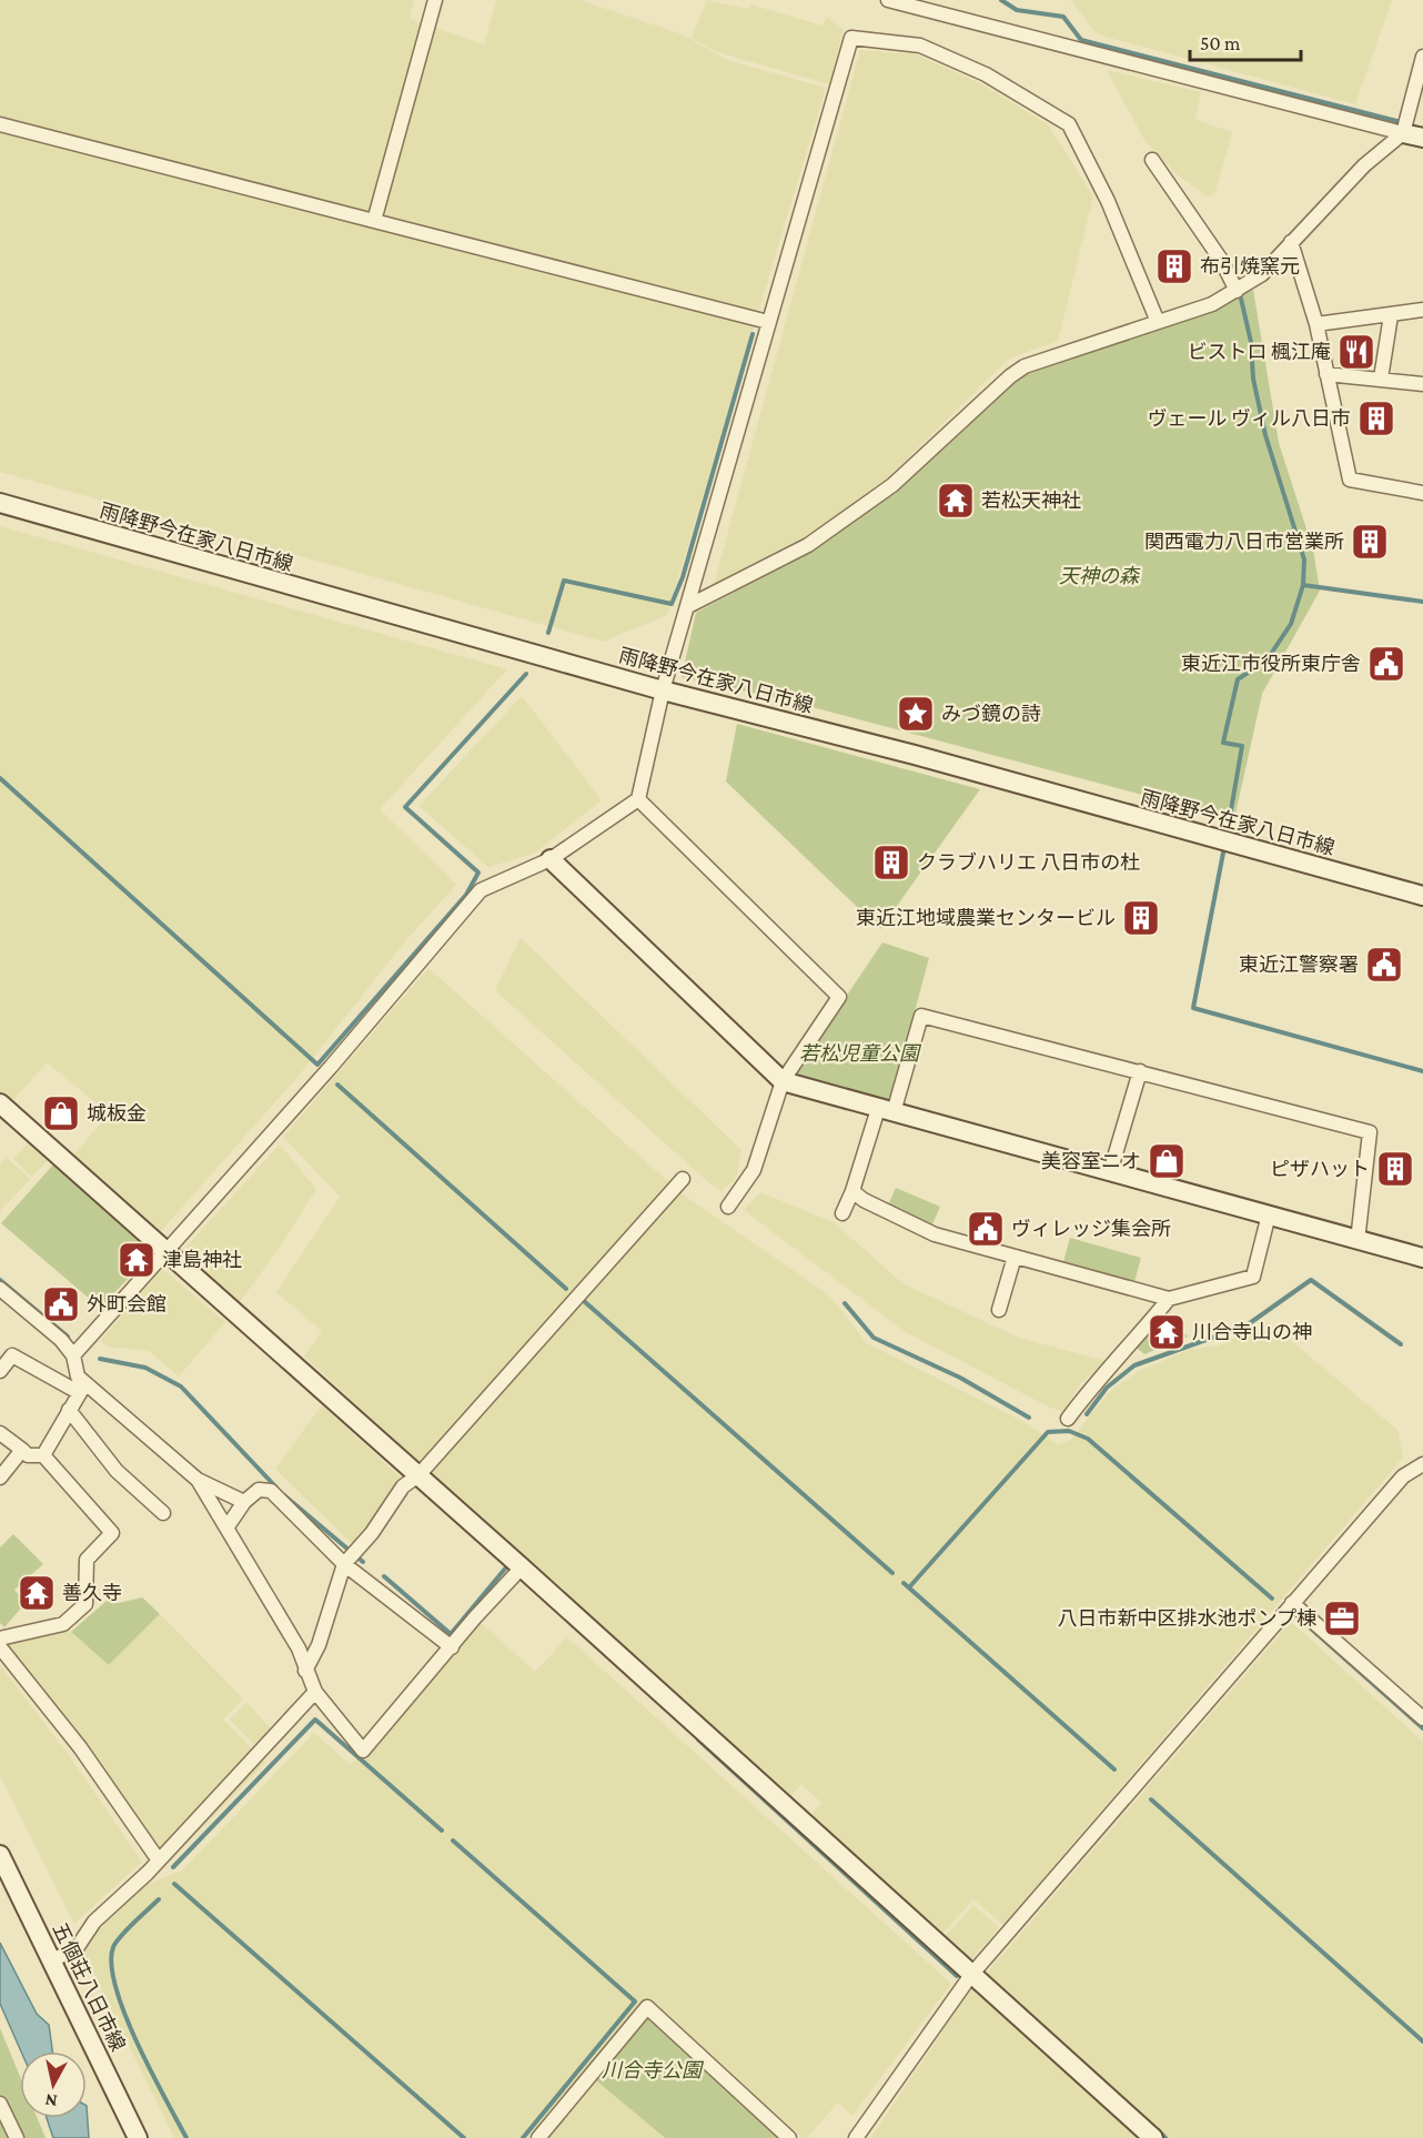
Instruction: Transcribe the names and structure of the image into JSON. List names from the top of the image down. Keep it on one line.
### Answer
{"streets":{"street":["雨降野今在家八日市線","五個荘八日市線"]},"parks":["天神の森","若松児童公園","川合寺公園"],"places":{"building":["布引焼窯元","ヴェール ヴィル八日市","関西電力八日市営業所","クラブハリエ 八日市の杜","東近江地域農業センタービル","ピザハット"],"restaurant":["ビストロ 楓江庵"],"temple":["若松天神社","津島神社","川合寺山の神","善久寺"],"public building":["東近江市役所東庁舎","東近江警察署","ヴィレッジ集会所","外町会館"],"place":["みづ鏡の詩"],"shop":["城板金","美容室ニオ"],"office":["八日市新中区排水池ポンプ棟"]},"scale_bar":"50 m","north":"bottom"}
